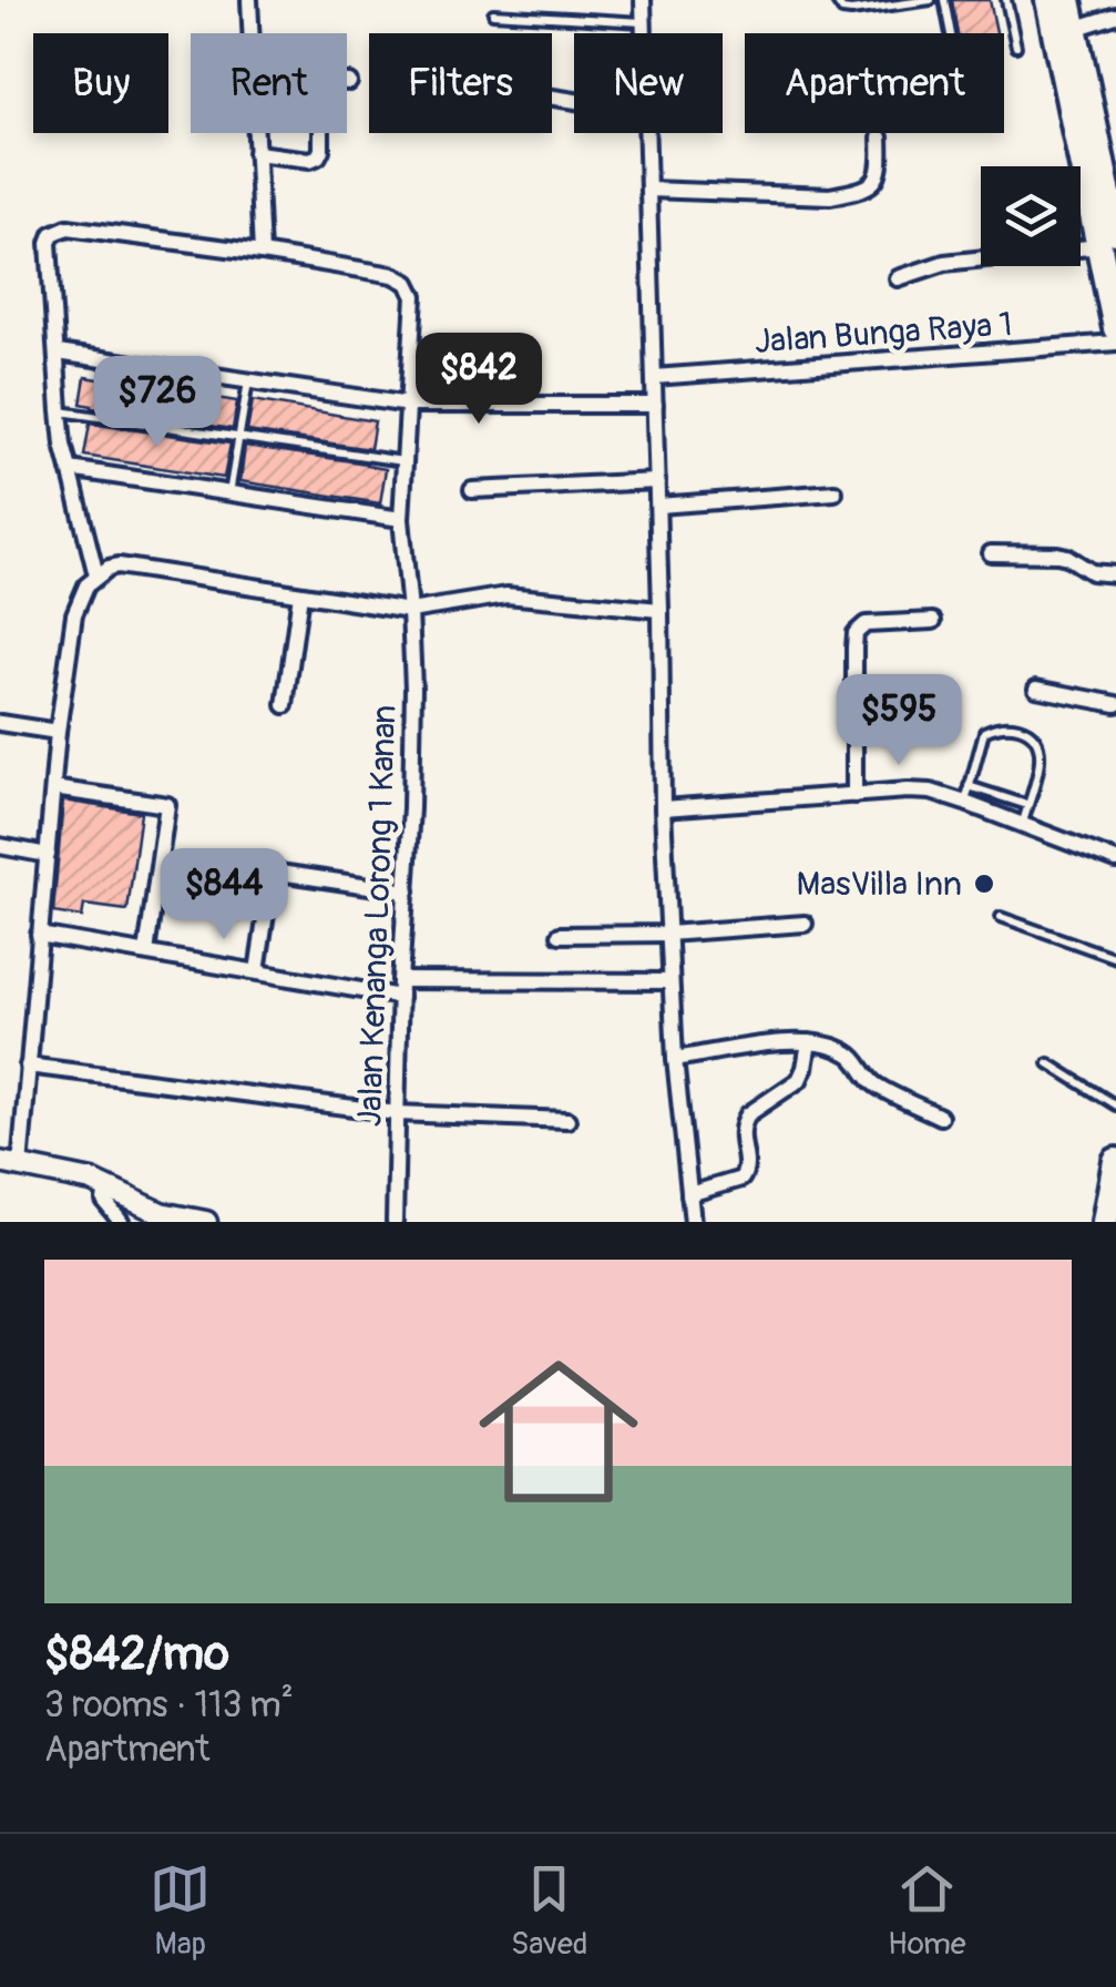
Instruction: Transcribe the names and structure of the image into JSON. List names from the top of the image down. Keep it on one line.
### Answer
{"streets":{"street":["Jalan Bunga Raya 1","Jalan Kenanga Lorong 1 Kanan"]},"places":["MasVilla Inn"],"page":{"chip":["Buy","Rent","Filters","New","Apartment"],"price":["$842","$726","$595","$844"],"list":[{"name":"$842/mo","note":"3 rooms · 113 m² · Apartment"}],"tabs":["Map","Saved","Home"]}}
